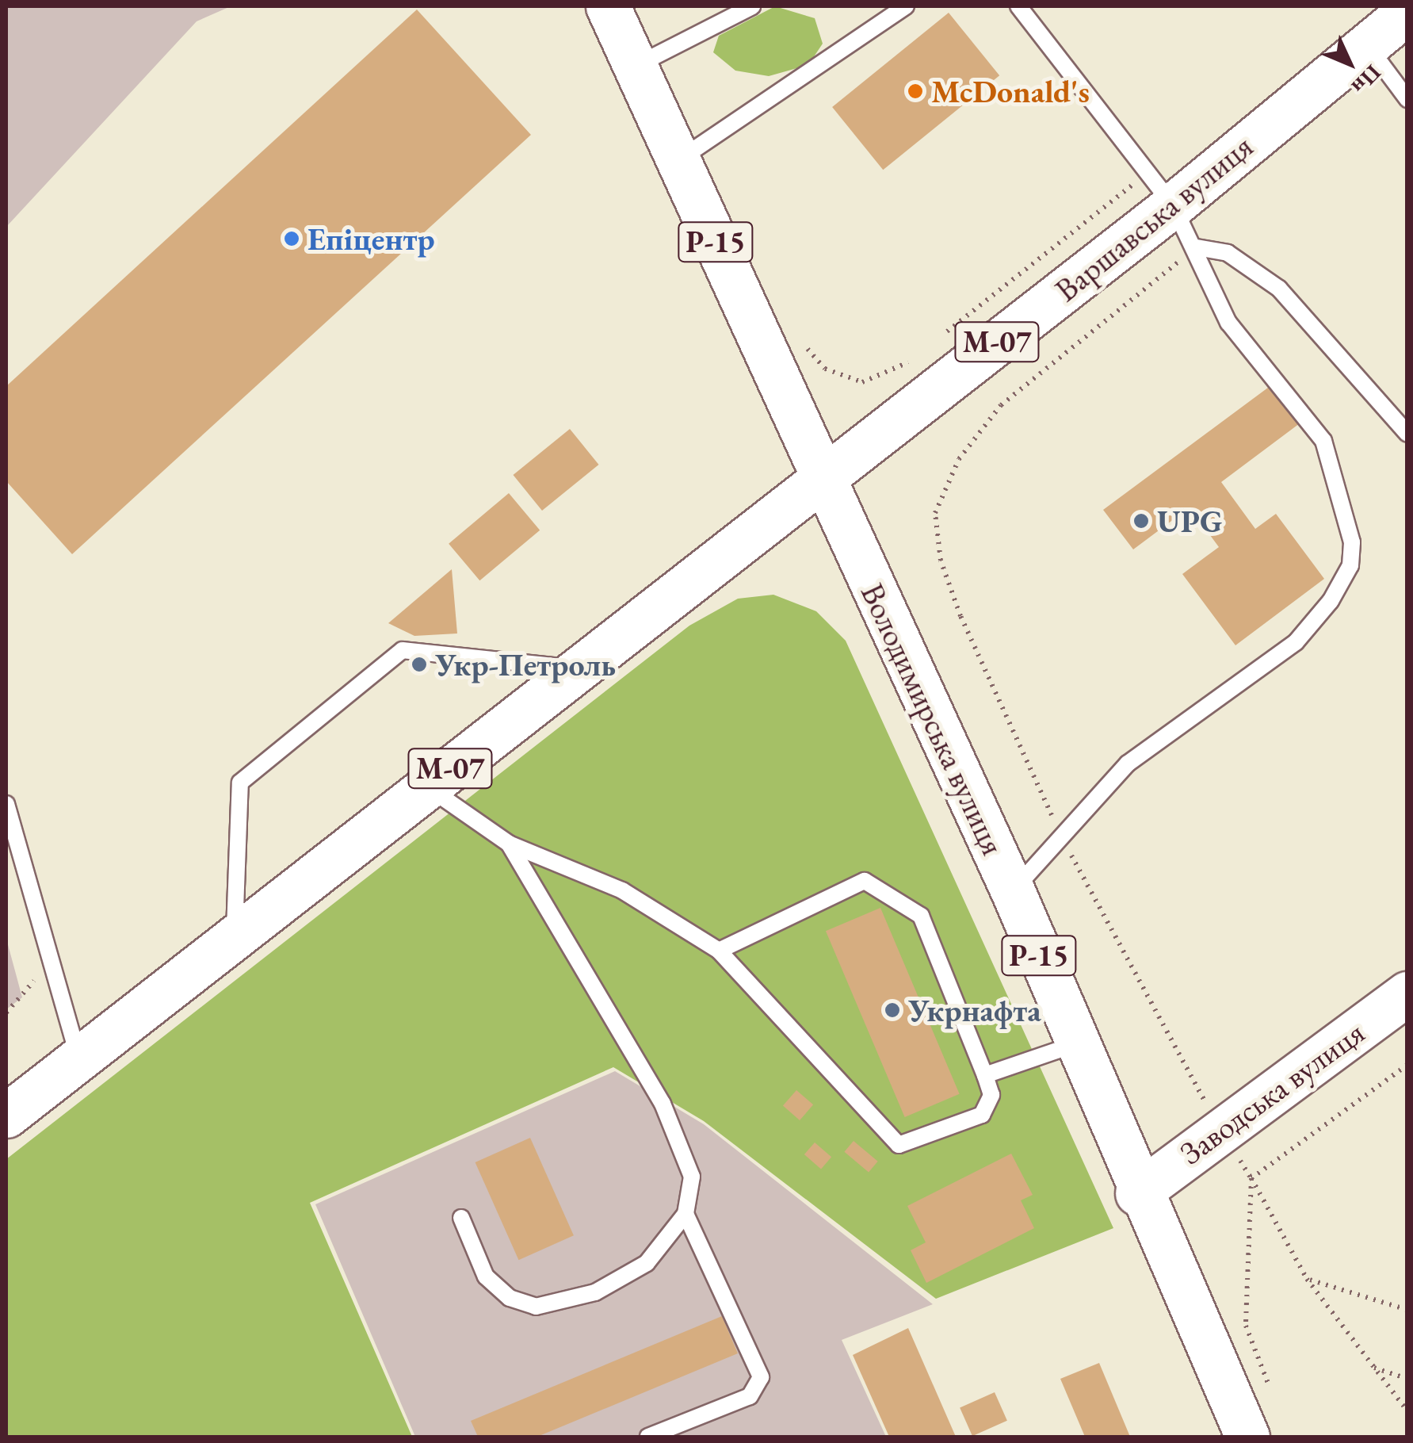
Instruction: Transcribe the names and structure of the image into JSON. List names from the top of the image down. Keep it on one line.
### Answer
{"streets":{"main road":["Варшавська вулиця","Р-15","М-07","Володимирська вулиця","Заводська вулиця"]},"crossings":[["Варшавська вулиця","М-07"],["Варшавська вулиця","Володимирська вулиця"],["М-07","Володимирська вулиця"],["Володимирська вулиця","Заводська вулиця"]],"places":["McDonald's","Епіцентр","UPG","Укр-Петроль","Укрнафта"],"north":"bottom right"}
